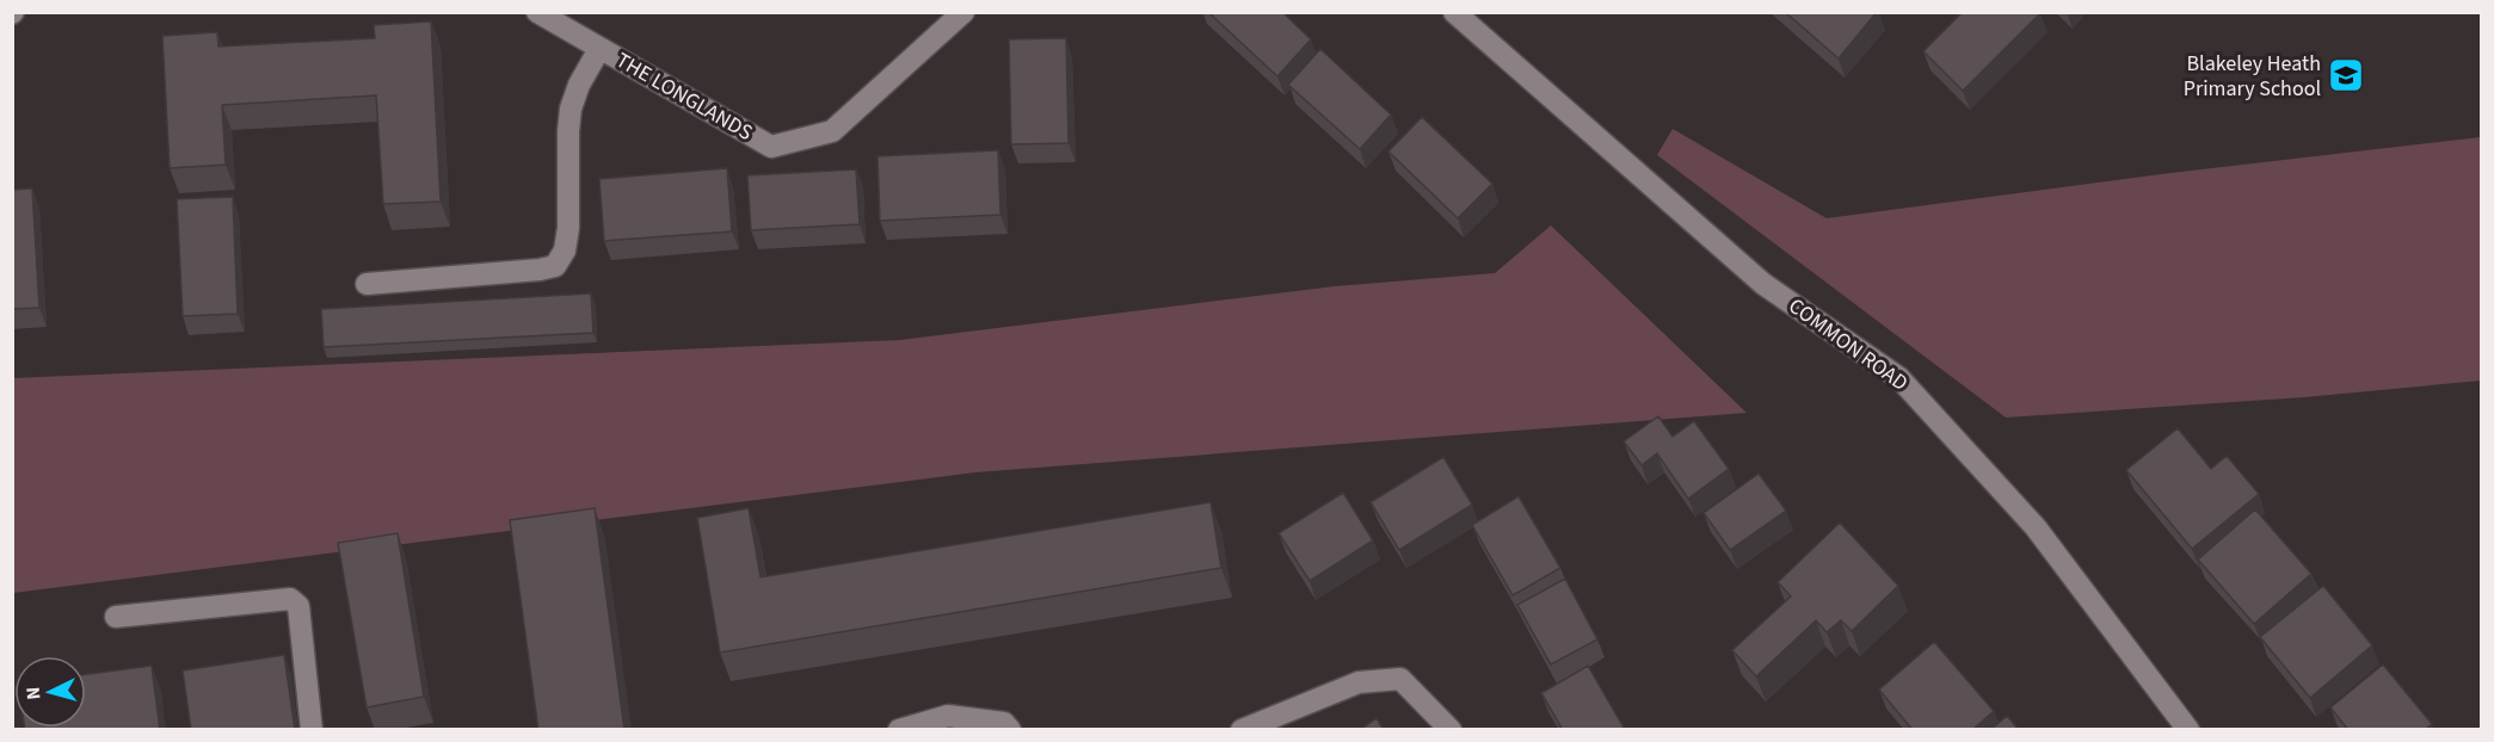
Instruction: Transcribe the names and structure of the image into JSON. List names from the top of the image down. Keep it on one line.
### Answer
{"streets":{"street":["THE LONGLANDS","COMMON ROAD"]},"places":{"school or university":["Blakeley Heath Primary School"]},"north":"left"}
